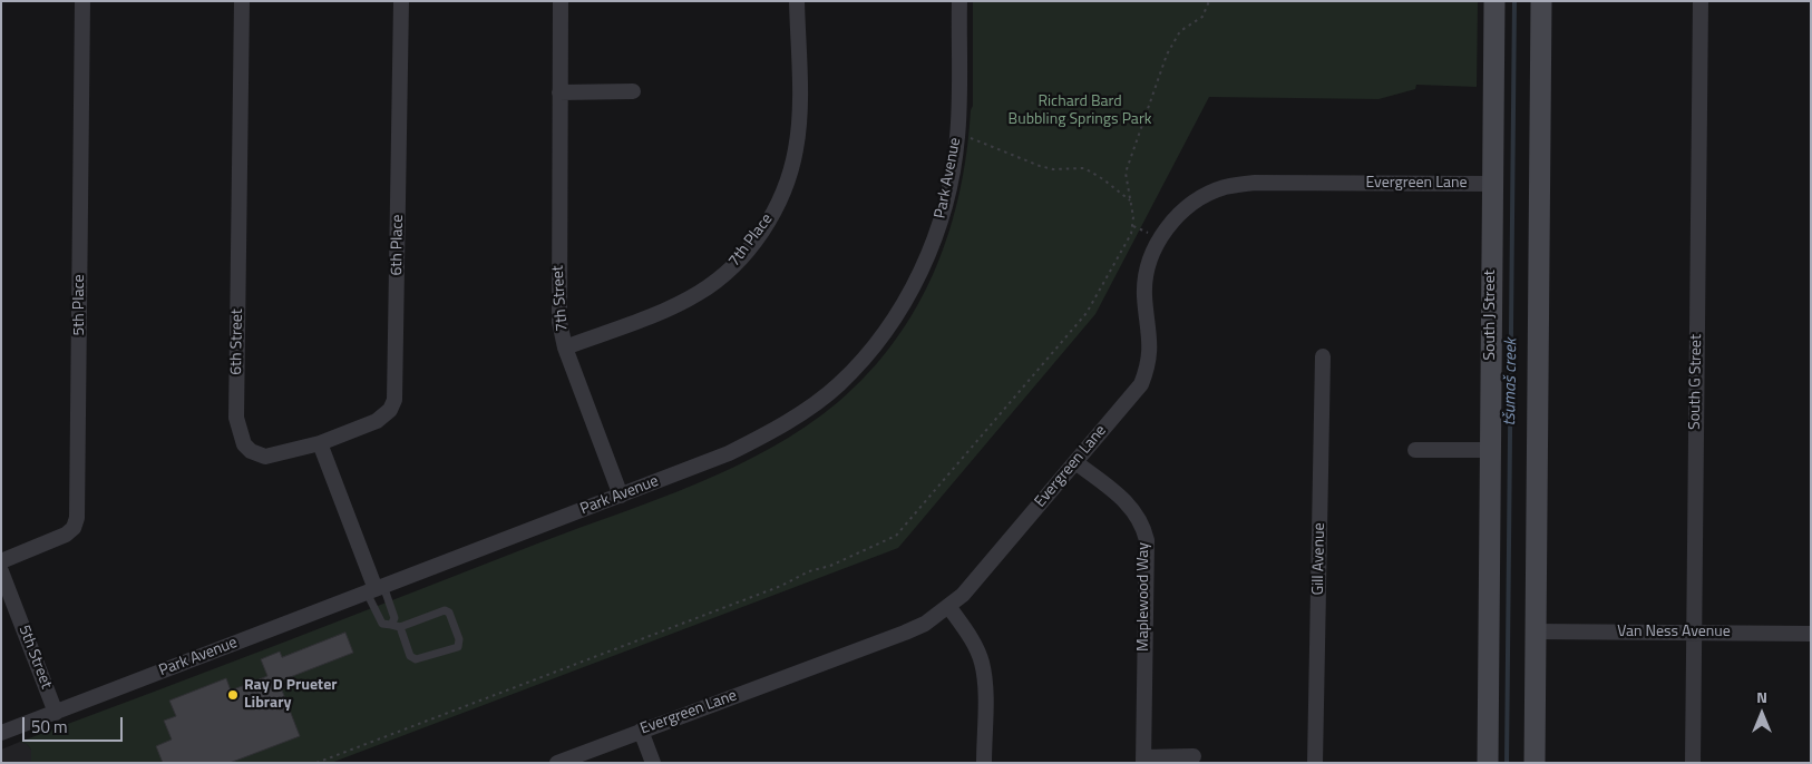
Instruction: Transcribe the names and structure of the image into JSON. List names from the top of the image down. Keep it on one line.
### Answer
{"streets":{"street":["Park Avenue","Evergreen Lane","7th Place","6th Place","7th Street","5th Place","South J Street","6th Street","South G Street","Gill Avenue","Maplewood Way","Van Ness Avenue","5th Street"]},"crossings":[["Park Avenue","7th Street"],["Park Avenue","5th Street"],["Evergreen Lane","South J Street"],["Evergreen Lane","Maplewood Way"],["7th Place","7th Street"],["6th Place","6th Street"],["South G Street","Van Ness Avenue"]],"water":["tšumaš creek"],"parks":["Richard Bard Bubbling Springs Park"],"places":["Ray D Prueter Library"],"scale_bar":"50 m","north":"top"}
